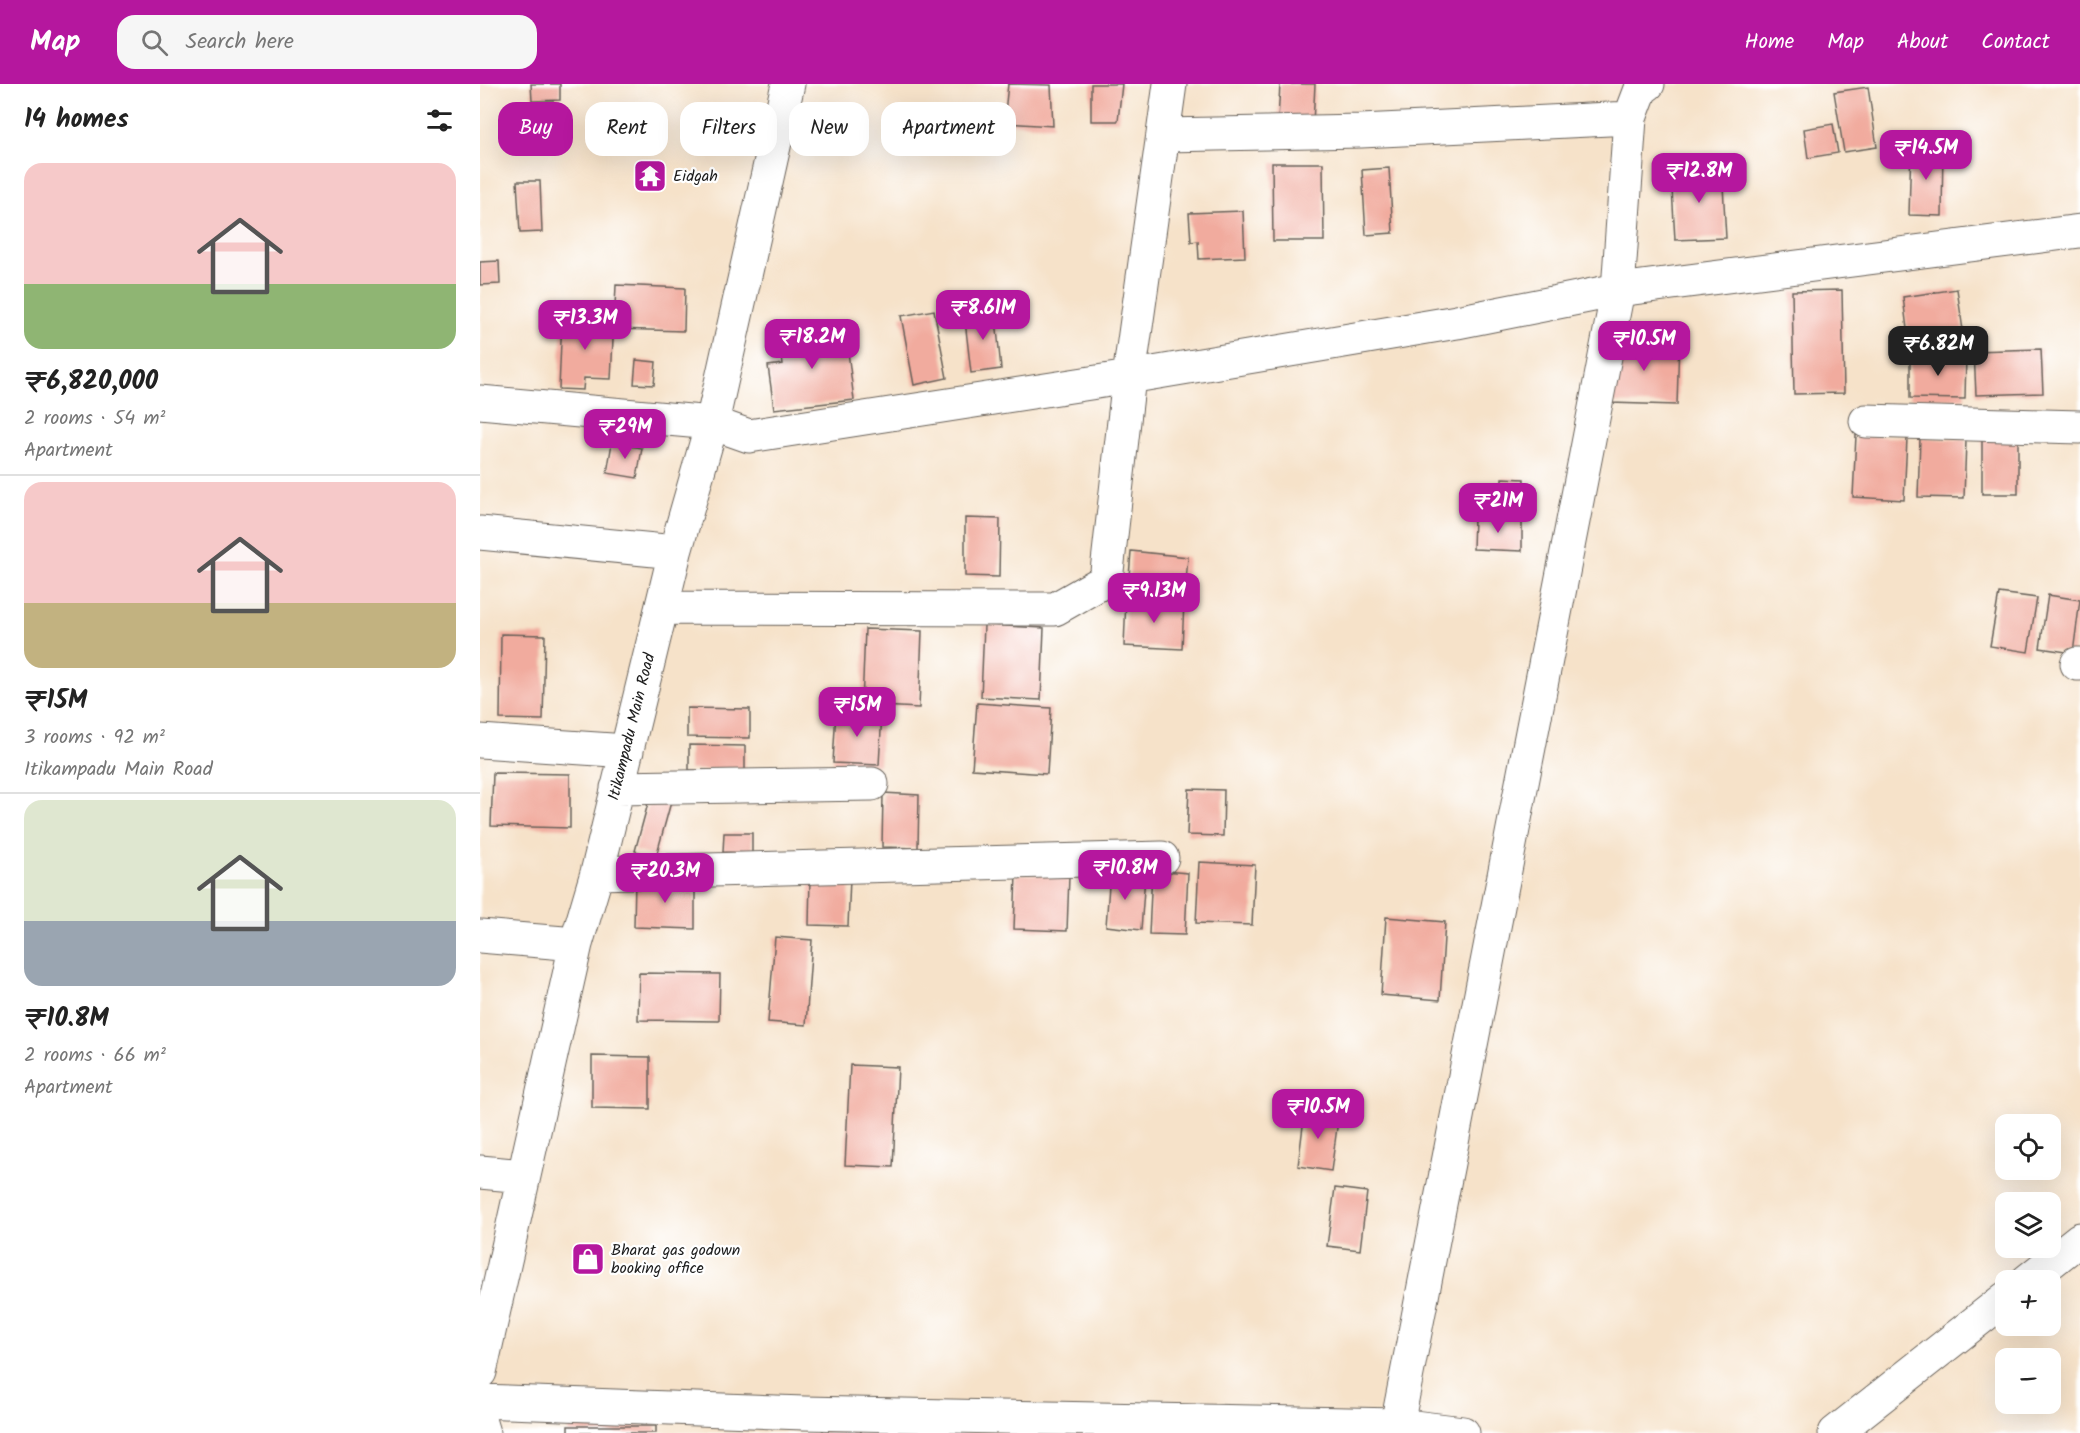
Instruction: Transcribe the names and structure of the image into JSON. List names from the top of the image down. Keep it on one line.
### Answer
{"streets":{"street":["Itikampadu Main Road"]},"places":{"temple":["Eidgah"],"shop":["Bharat gas godown booking office"]},"page":{"header":"Map","search":"Search here","nav":["Home","Map","About","Contact"],"heading":"14 homes","chip":["Buy","Rent","Filters","New","Apartment"],"price":["₹14.5M","₹12.8M","₹8.61M","₹13.3M","₹18.2M","₹10.5M","₹6.82M","₹29M","₹21M","₹9.13M","₹15M","₹10.8M","₹20.3M","₹10.5M"],"list":[{"name":"₹6,820,000","note":"2 rooms · 54 m² · Apartment"},{"name":"₹15M","note":"3 rooms · 92 m² · Itikampadu Main Road"},{"name":"₹10.8M","note":"2 rooms · 66 m² · Apartment"}],"map_buttons":["+","−"]}}
